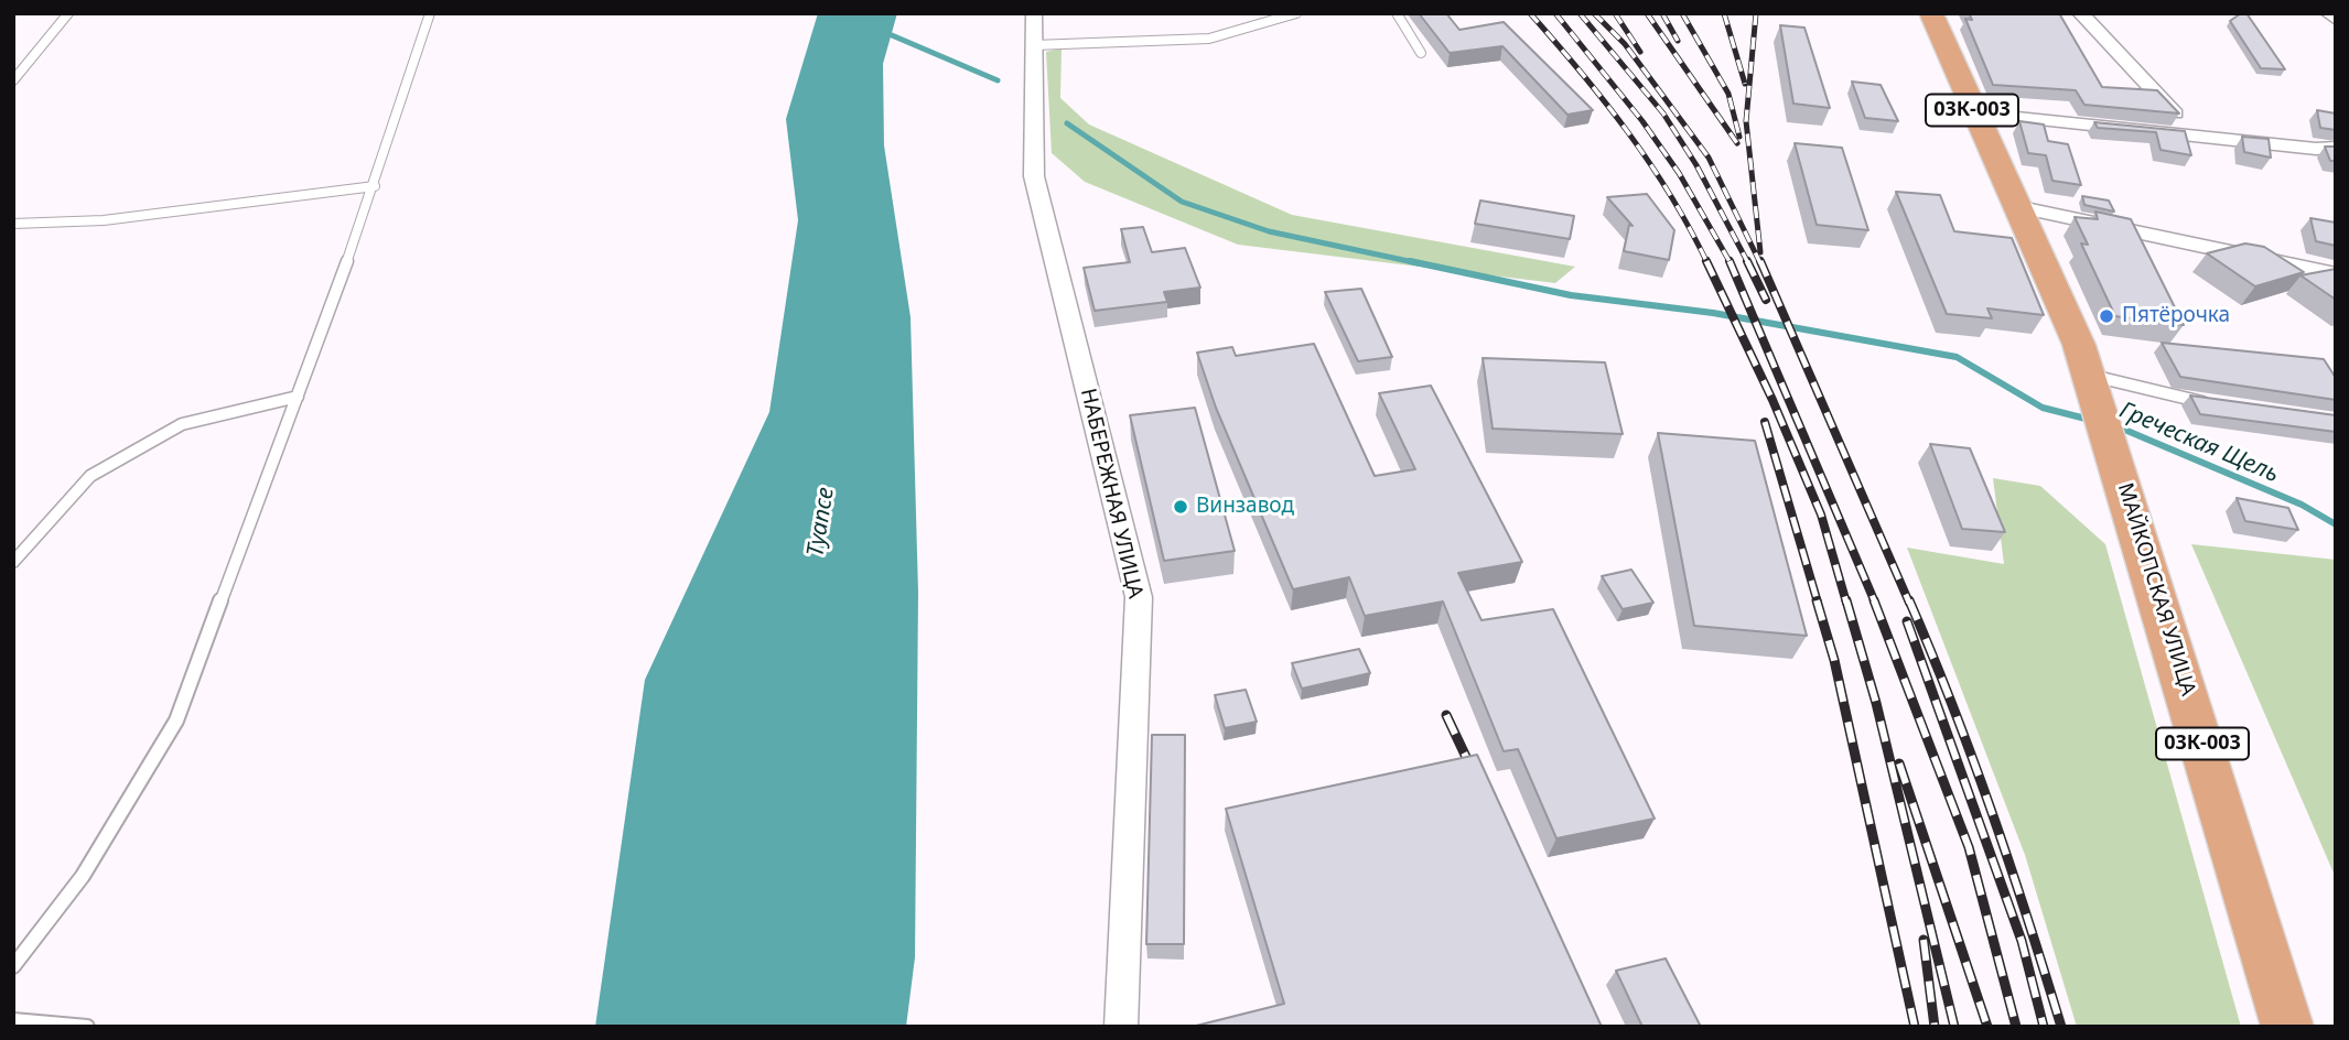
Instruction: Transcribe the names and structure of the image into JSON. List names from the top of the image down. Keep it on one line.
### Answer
{"streets":{"main road":["03К-003","МАЙКОПСКАЯ УЛИЦА"],"street":["НАБЕРЕЖНАЯ УЛИЦА"]},"crossings":[["03К-003","МАЙКОПСКАЯ УЛИЦА"]],"water":["Греческая Щель","Туапсе"],"places":["Пятёрочка","Винзавод"]}
